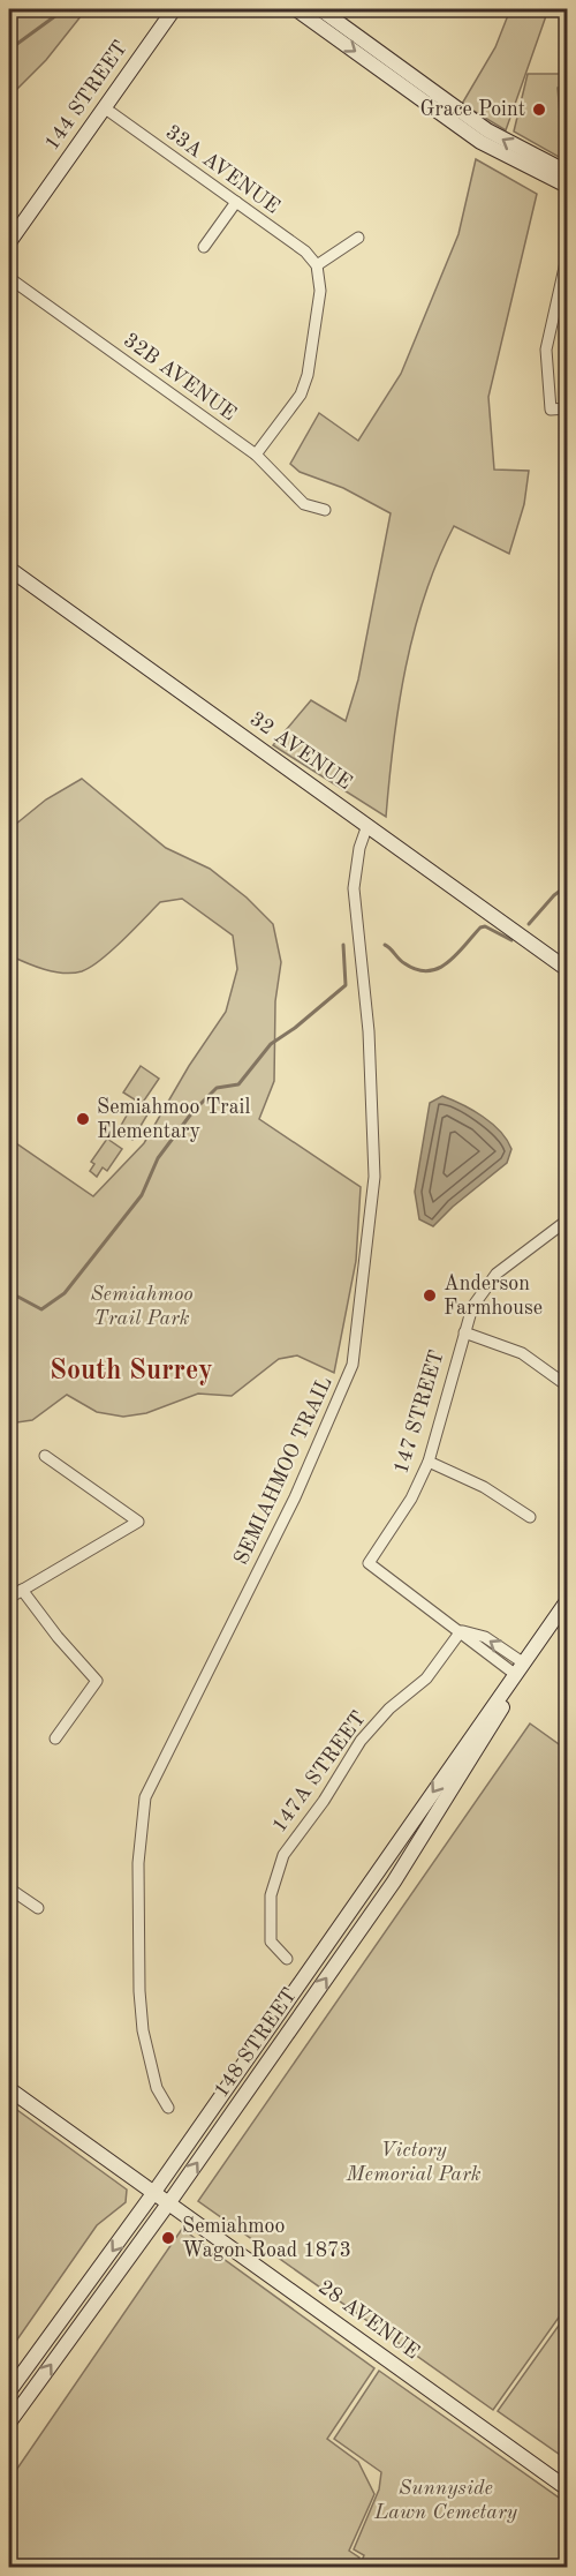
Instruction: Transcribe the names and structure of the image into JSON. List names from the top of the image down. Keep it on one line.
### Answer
{"streets":{"street":["144 STREET","33A AVENUE","32B AVENUE","32 AVENUE","147 STREET","SEMIAHMOO TRAIL","147A STREET","148 STREET","28 AVENUE"]},"crossings":[["144 STREET","33A AVENUE"],["32 AVENUE","SEMIAHMOO TRAIL"],["147 STREET","147A STREET"],["148 STREET","28 AVENUE"]],"districts":["South Surrey"],"parks":["Semiahmoo Trail Park","Victory Memorial Park","Sunnyside Lawn Cemetary"],"places":["Grace Point","Semiahmoo Trail Elementary","Anderson Farmhouse","Semiahmoo Wagon Road 1873"]}
